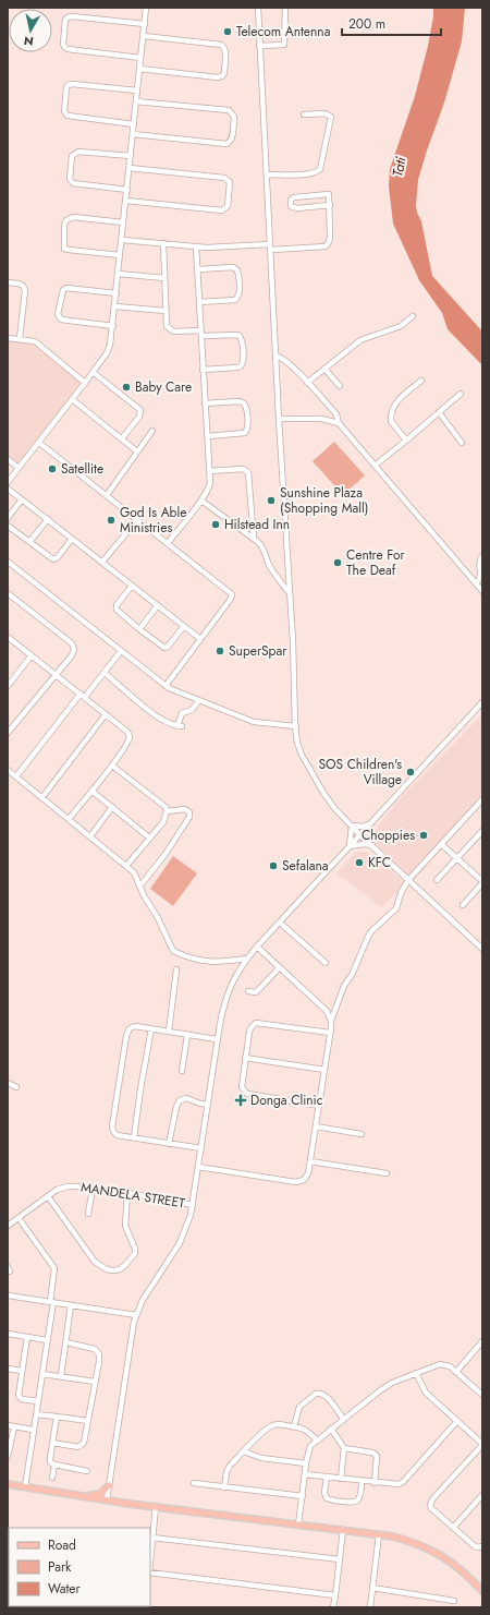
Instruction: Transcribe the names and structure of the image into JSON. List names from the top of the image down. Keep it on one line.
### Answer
{"streets":{"street":["MANDELA STREET"]},"water":["Tati"],"places":{"other":["Telecom Antenna","Baby Care","Satellite","Sunshine Plaza (Shopping Mall)","God Is Able Ministries","Hilstead Inn","Centre For The Deaf","SuperSpar","SOS Children's Village","Choppies","KFC","Sefalana"],"health":["Donga Clinic"]},"legend":["Road","Park","Water"],"scale_bar":"200 m","north":"bottom"}
